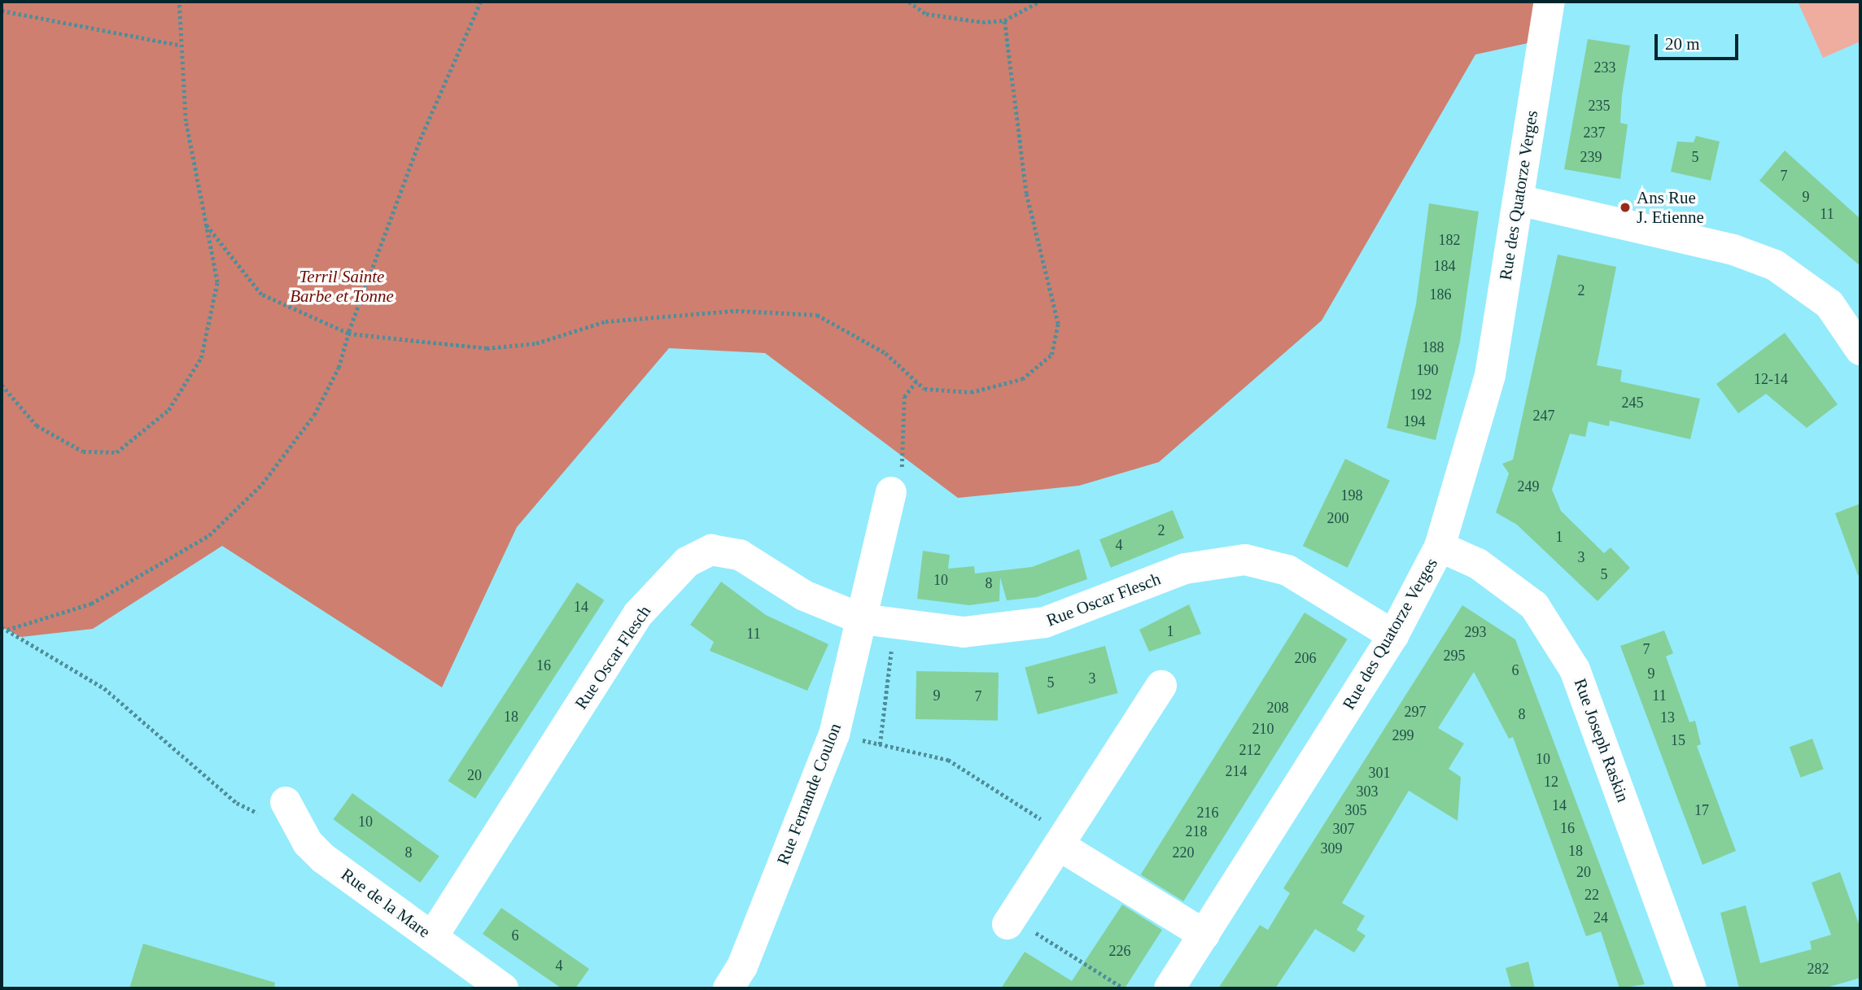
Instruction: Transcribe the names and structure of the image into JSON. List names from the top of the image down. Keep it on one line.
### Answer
{"streets":{"street":["Rue des Quatorze Verges","Rue Oscar Flesch","Rue Joseph Raskin","Rue Fernande Coulon","Rue de la Mare"]},"crossings":[["Rue des Quatorze Verges","Rue Oscar Flesch"],["Rue des Quatorze Verges","Rue Joseph Raskin"],["Rue Oscar Flesch","Rue Fernande Coulon"],["Rue Oscar Flesch","Rue de la Mare"]],"parks":["Terril Sainte Barbe et Tonne"],"places":["Ans Rue J. Etienne"],"house_numbers":["233","235","237","239","5","7","9","11","182","184","2","186","188","190","12-14","192","245","247","194","249","198","200","2","1","4","3","5","10","8","14","1","293","11","7","295","206","16","6","9","3","5","9","11","7","208","297","8","18","13","210","299","15","212","10","214","301","20","12","303","14","305","17","216","10","16","307","218","309","18","8","220","20","22","24","6","226","4","282"],"scale_bar":"20 m"}
